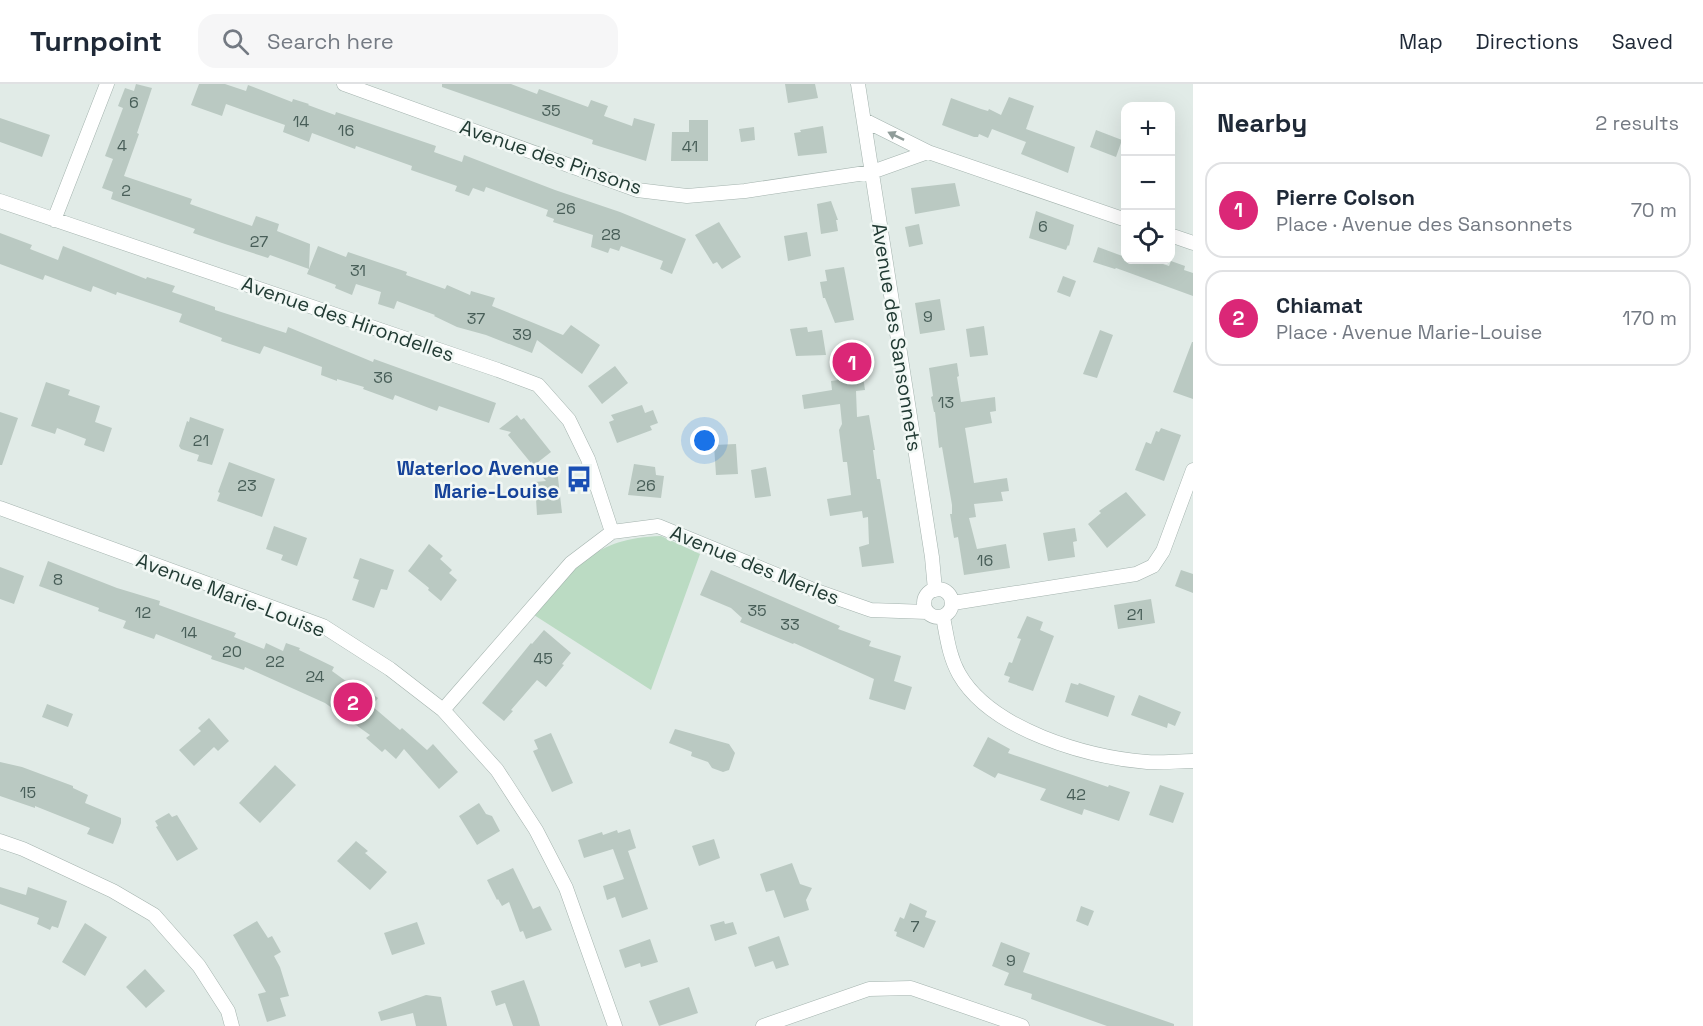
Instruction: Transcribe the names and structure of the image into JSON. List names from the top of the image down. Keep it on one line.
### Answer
{"streets":{"street":["Avenue des Pinsons","Avenue des Hirondelles","Avenue des Sansonnets","Avenue des Merles","Avenue Marie-Louise"]},"crossings":[["Avenue des Pinsons","Avenue des Sansonnets"],["Avenue des Hirondelles","Avenue des Merles"],["Avenue des Sansonnets","Avenue des Merles"]],"places":{"bus stop":["Waterloo Avenue Marie-Louise"]},"house_numbers":["6","35","14","16","4","41","2","26","6","28","27","31","9","37","39","36","13","21","23","26","16","8","35","12","21","33","14","20","45","22","24","15","42","7","9"],"page":{"header":"Turnpoint","search":"Search here","nav":["Map","Directions","Saved"],"heading":["Nearby","2 results"],"map_buttons":["+","−"],"list":[{"mark":"1","name":"Pierre Colson","note":"Place · Avenue des Sansonnets","value":"70 m"},{"mark":"2","name":"Chiamat","note":"Place · Avenue Marie-Louise","value":"170 m"}],"pins":["1","2"]}}
